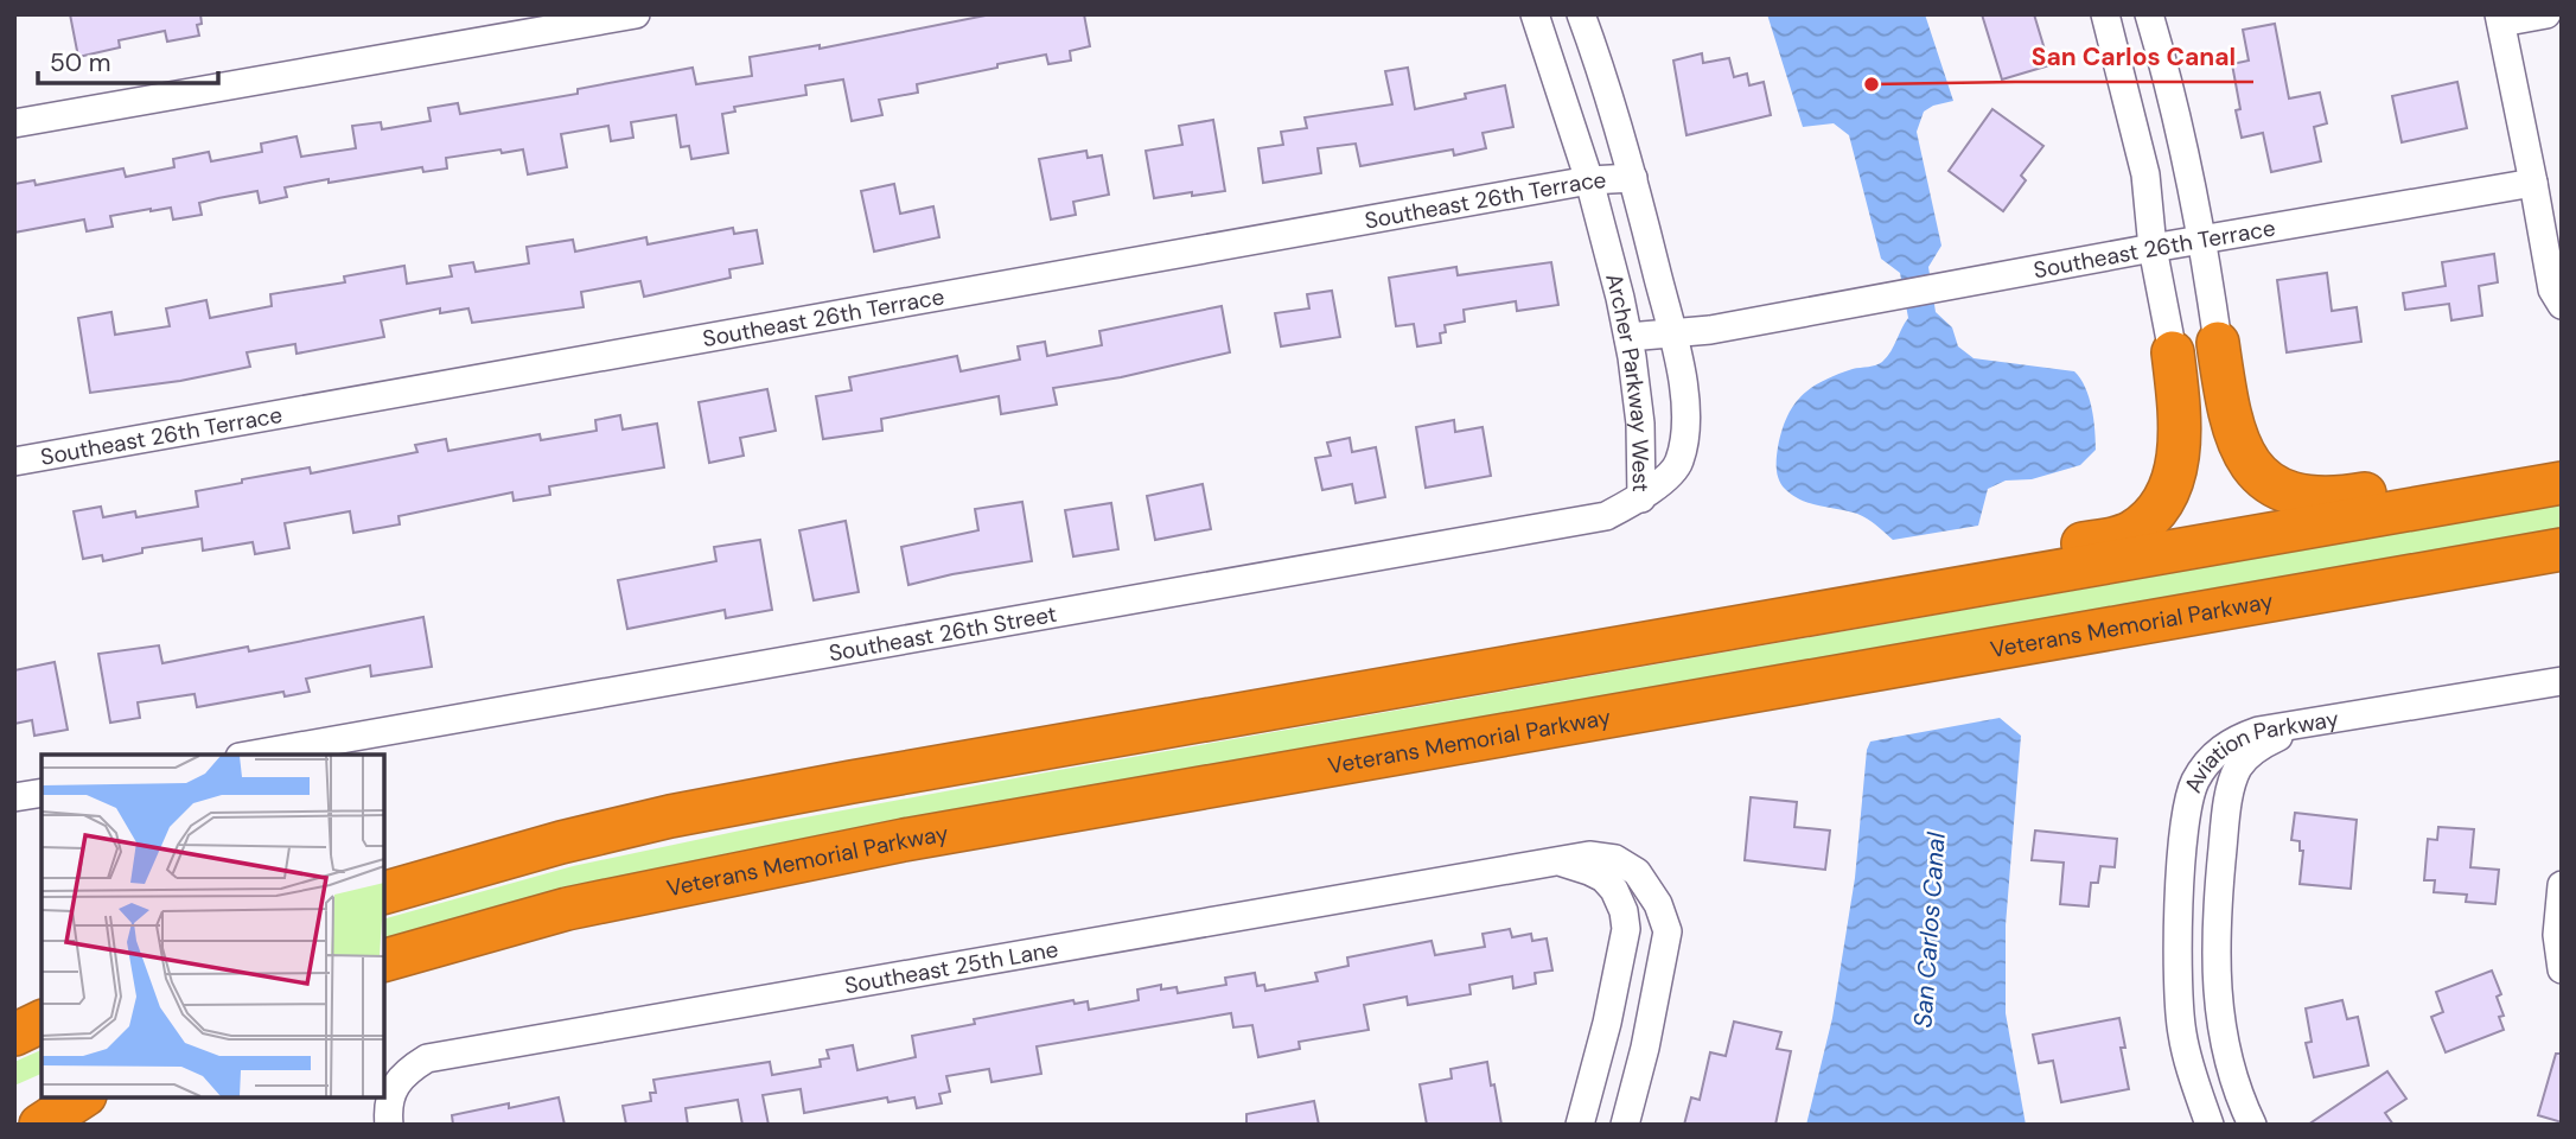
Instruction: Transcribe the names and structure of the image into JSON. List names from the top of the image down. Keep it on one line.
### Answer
{"streets":{"highway":["Veterans Memorial Parkway"],"street":["Southeast 26th Terrace","Archer Parkway West","Southeast 26th Street","Aviation Parkway","Southeast 25th Lane"]},"crossings":[["Southeast 26th Terrace","Archer Parkway West"],["Archer Parkway West","Southeast 26th Street"]],"water":["San Carlos Canal"],"places":["San Carlos Canal"],"scale_bar":"50 m"}
